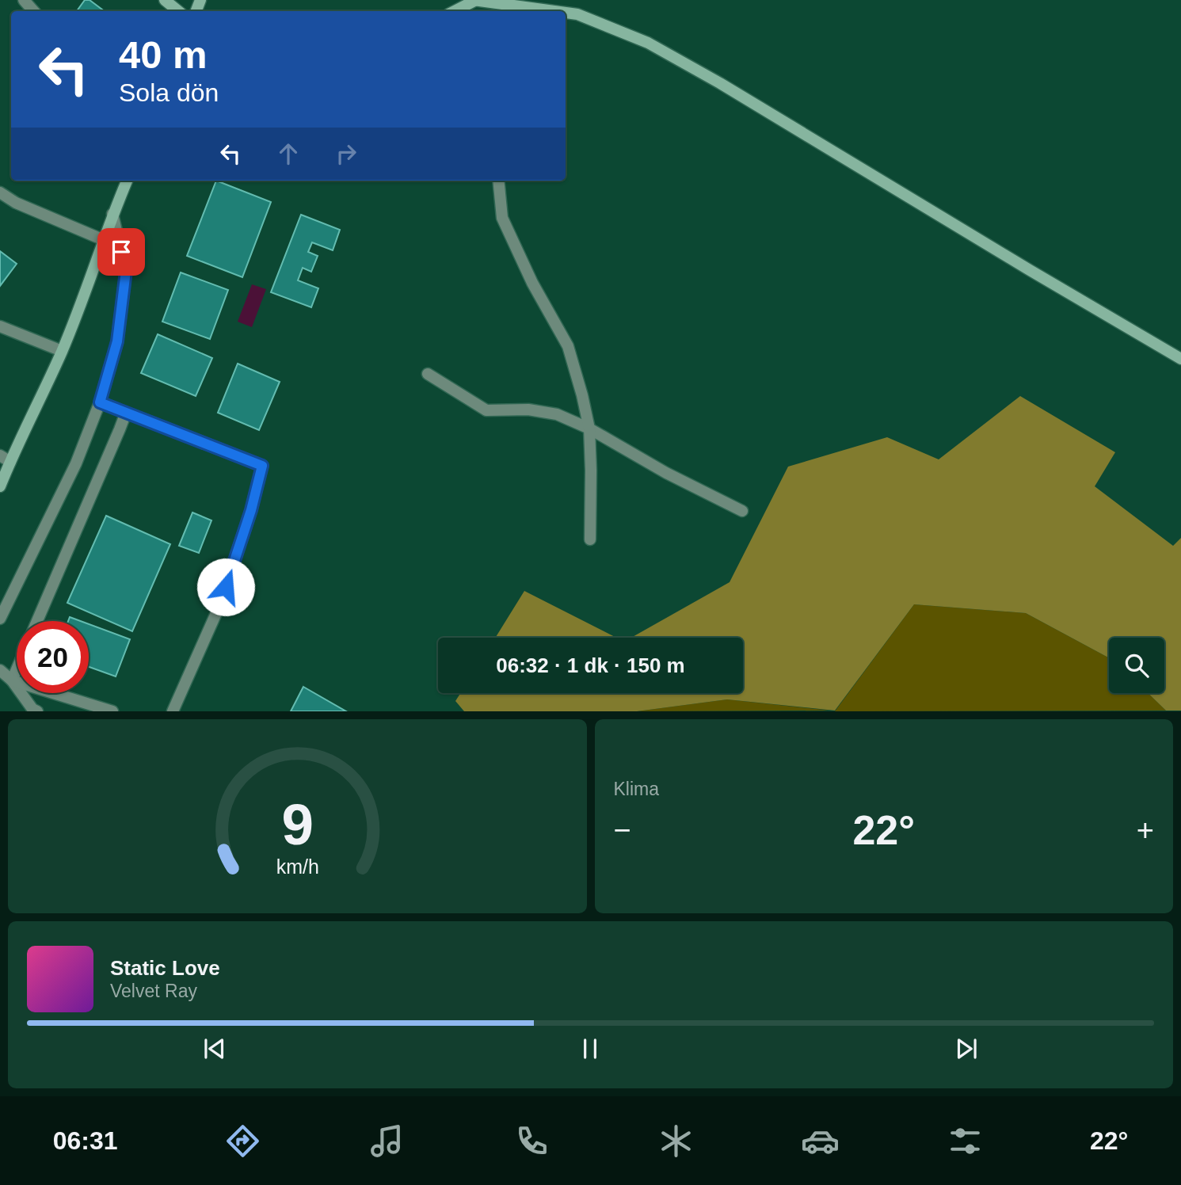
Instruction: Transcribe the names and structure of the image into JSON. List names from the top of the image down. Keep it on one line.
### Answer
{"page":{"turn":["40 m","Sola dön"],"limit":"20","trip":"06:32 · 1 dk · 150 m","tile":"Klima","heat":["−","22°","+"],"song":["Static Love","Velvet Ray"],"tabs":["06:31","22°"],"gauge":["9","km/h"]}}
